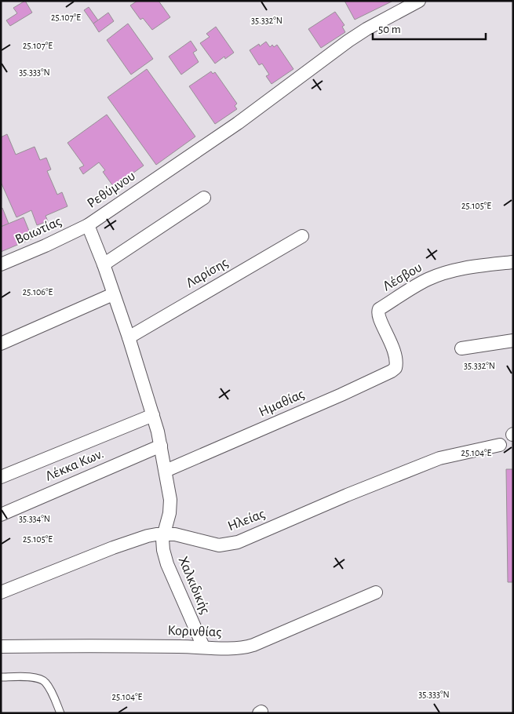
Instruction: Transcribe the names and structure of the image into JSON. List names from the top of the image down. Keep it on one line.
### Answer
{"streets":{"street":["Ρεθύμνου","Βοιωτίας","Λαρίσης","Λέσβου","Ημαθίας","Λέκκα Κων.","Ηλείας","Χαλκιδικής","Κορινθίας"]},"crossings":[["Ρεθύμνου","Βοιωτίας"],["Ρεθύμνου","Λαρίσης"],["Ρεθύμνου","Ημαθίας"],["Ρεθύμνου","Λέκκα Κων."],["Ρεθύμνου","Ηλείας"],["Ρεθύμνου","Χαλκιδικής"],["Λέσβου","Ημαθίας"],["Ηλείας","Χαλκιδικής"],["Χαλκιδικής","Κορινθίας"]],"scale_bar":"50 m","coordinates":["25.107°E","35.332°N","35.333°N","25.105°E","25.106°E","25.104°E","35.334°N"]}
